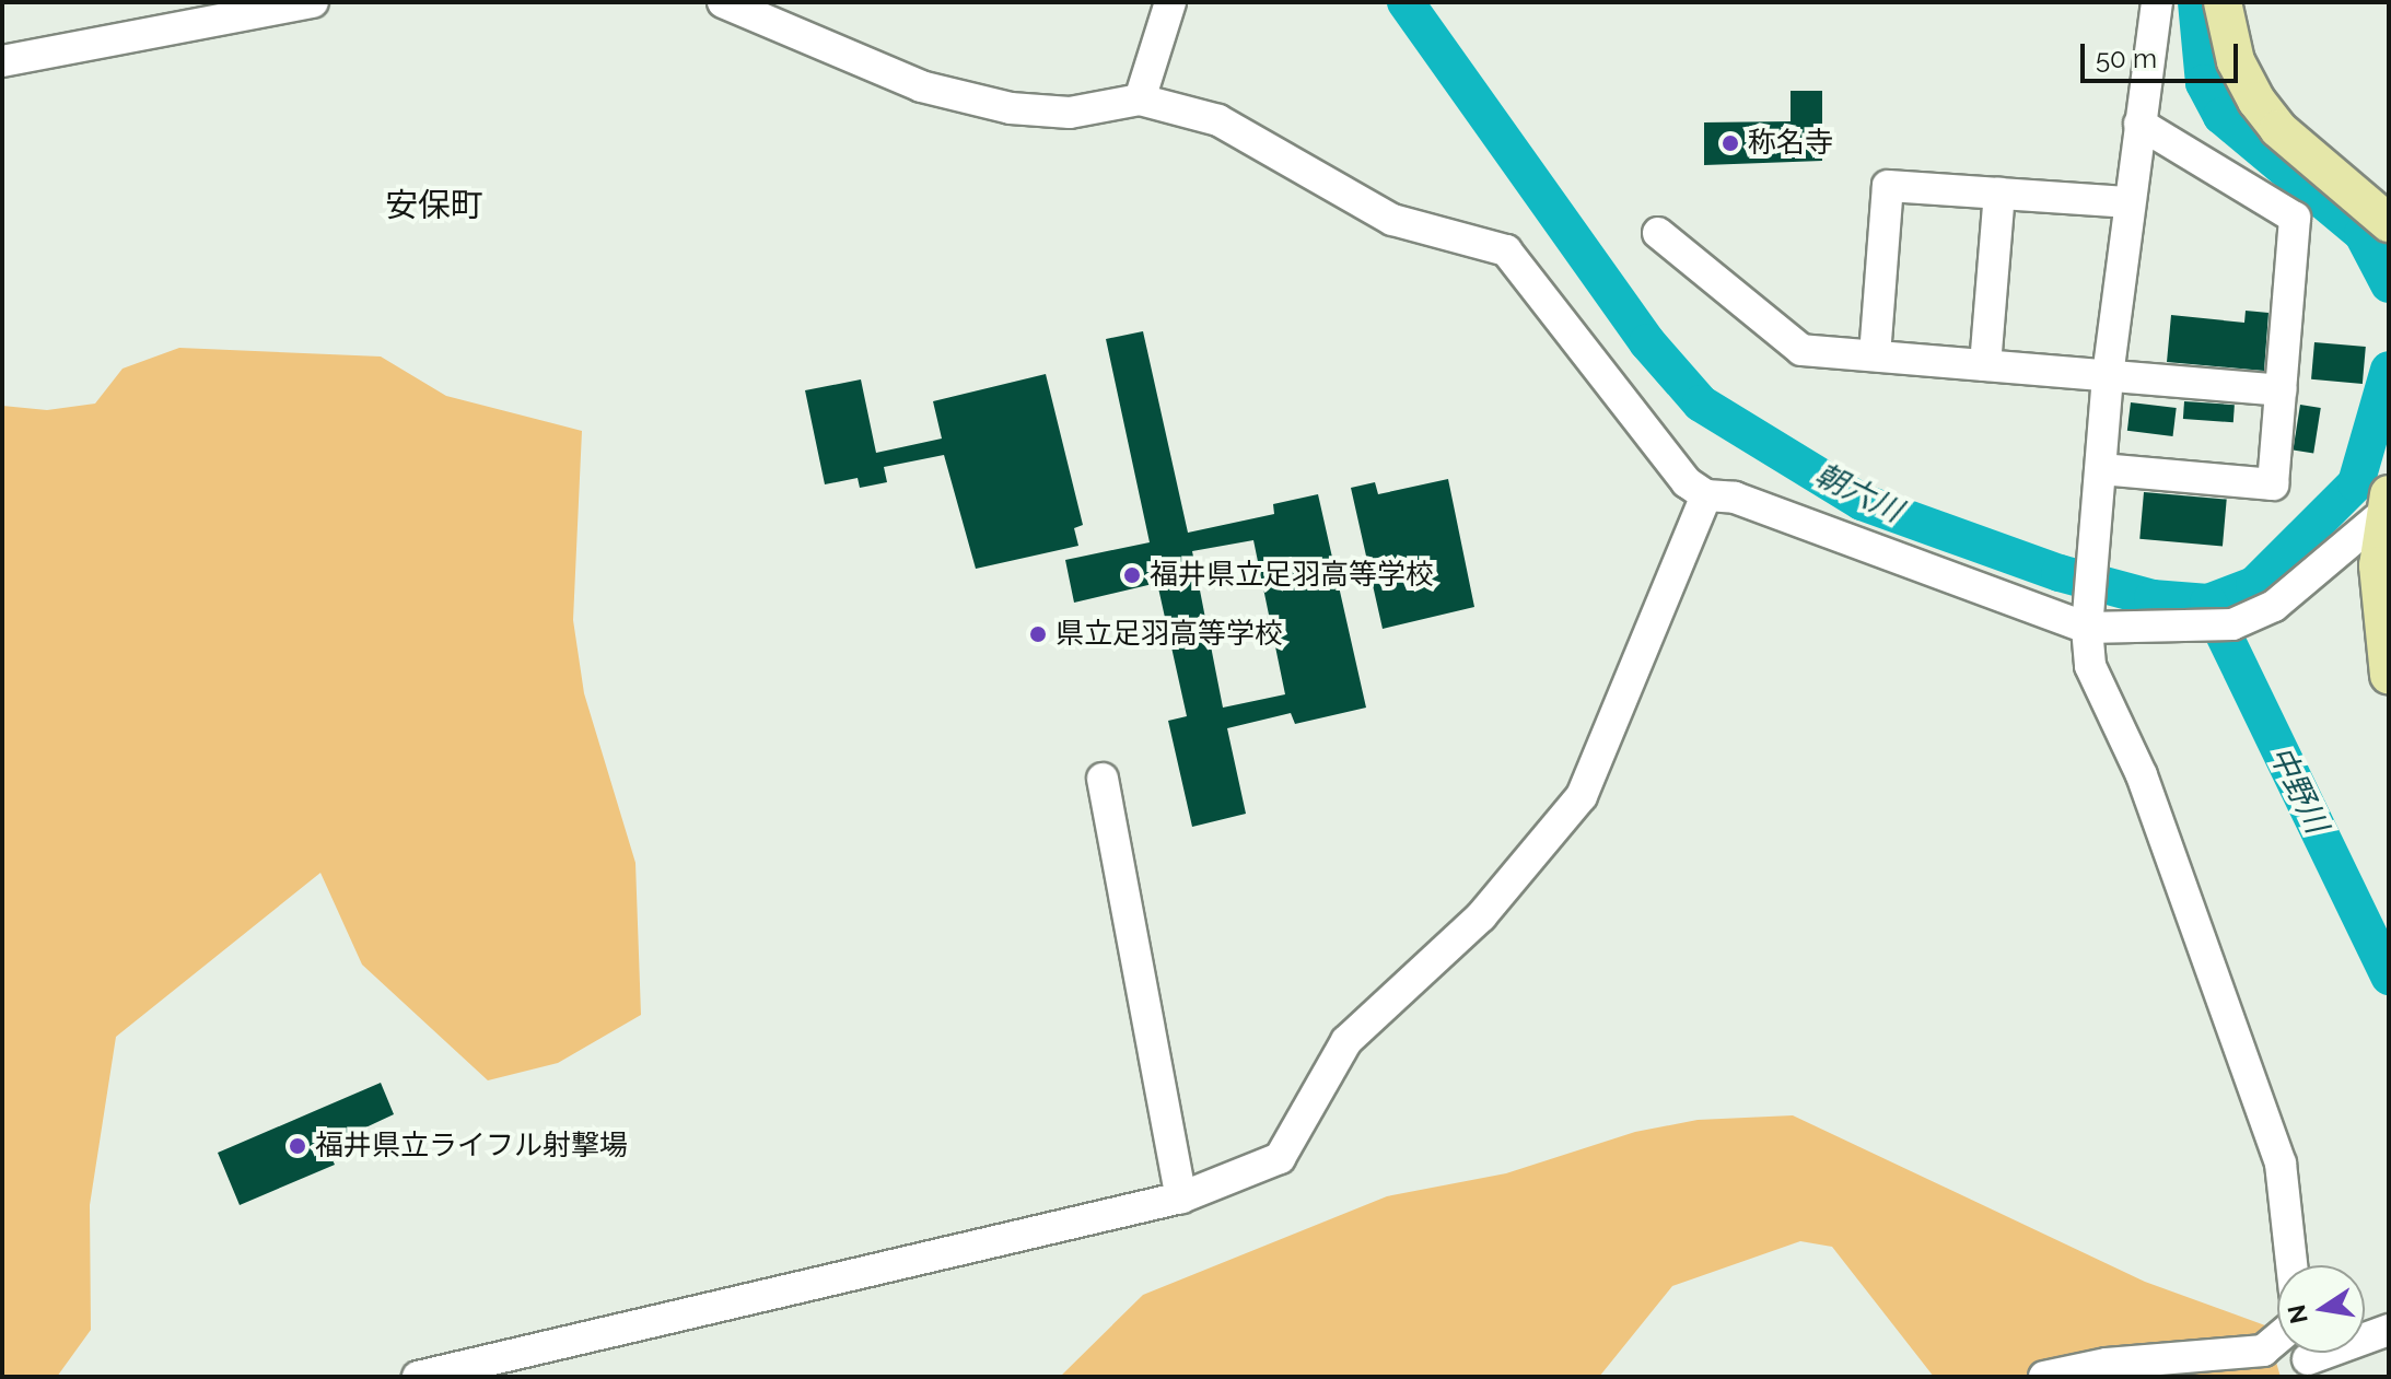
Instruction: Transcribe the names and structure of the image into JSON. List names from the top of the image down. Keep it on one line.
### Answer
{"districts":["安保町"],"water":["朝六川","中野川"],"places":["称名寺","福井県立足羽高等学校","県立足羽高等学校","福井県立ライフル射撃場"],"scale_bar":"50 m","north":"left"}
